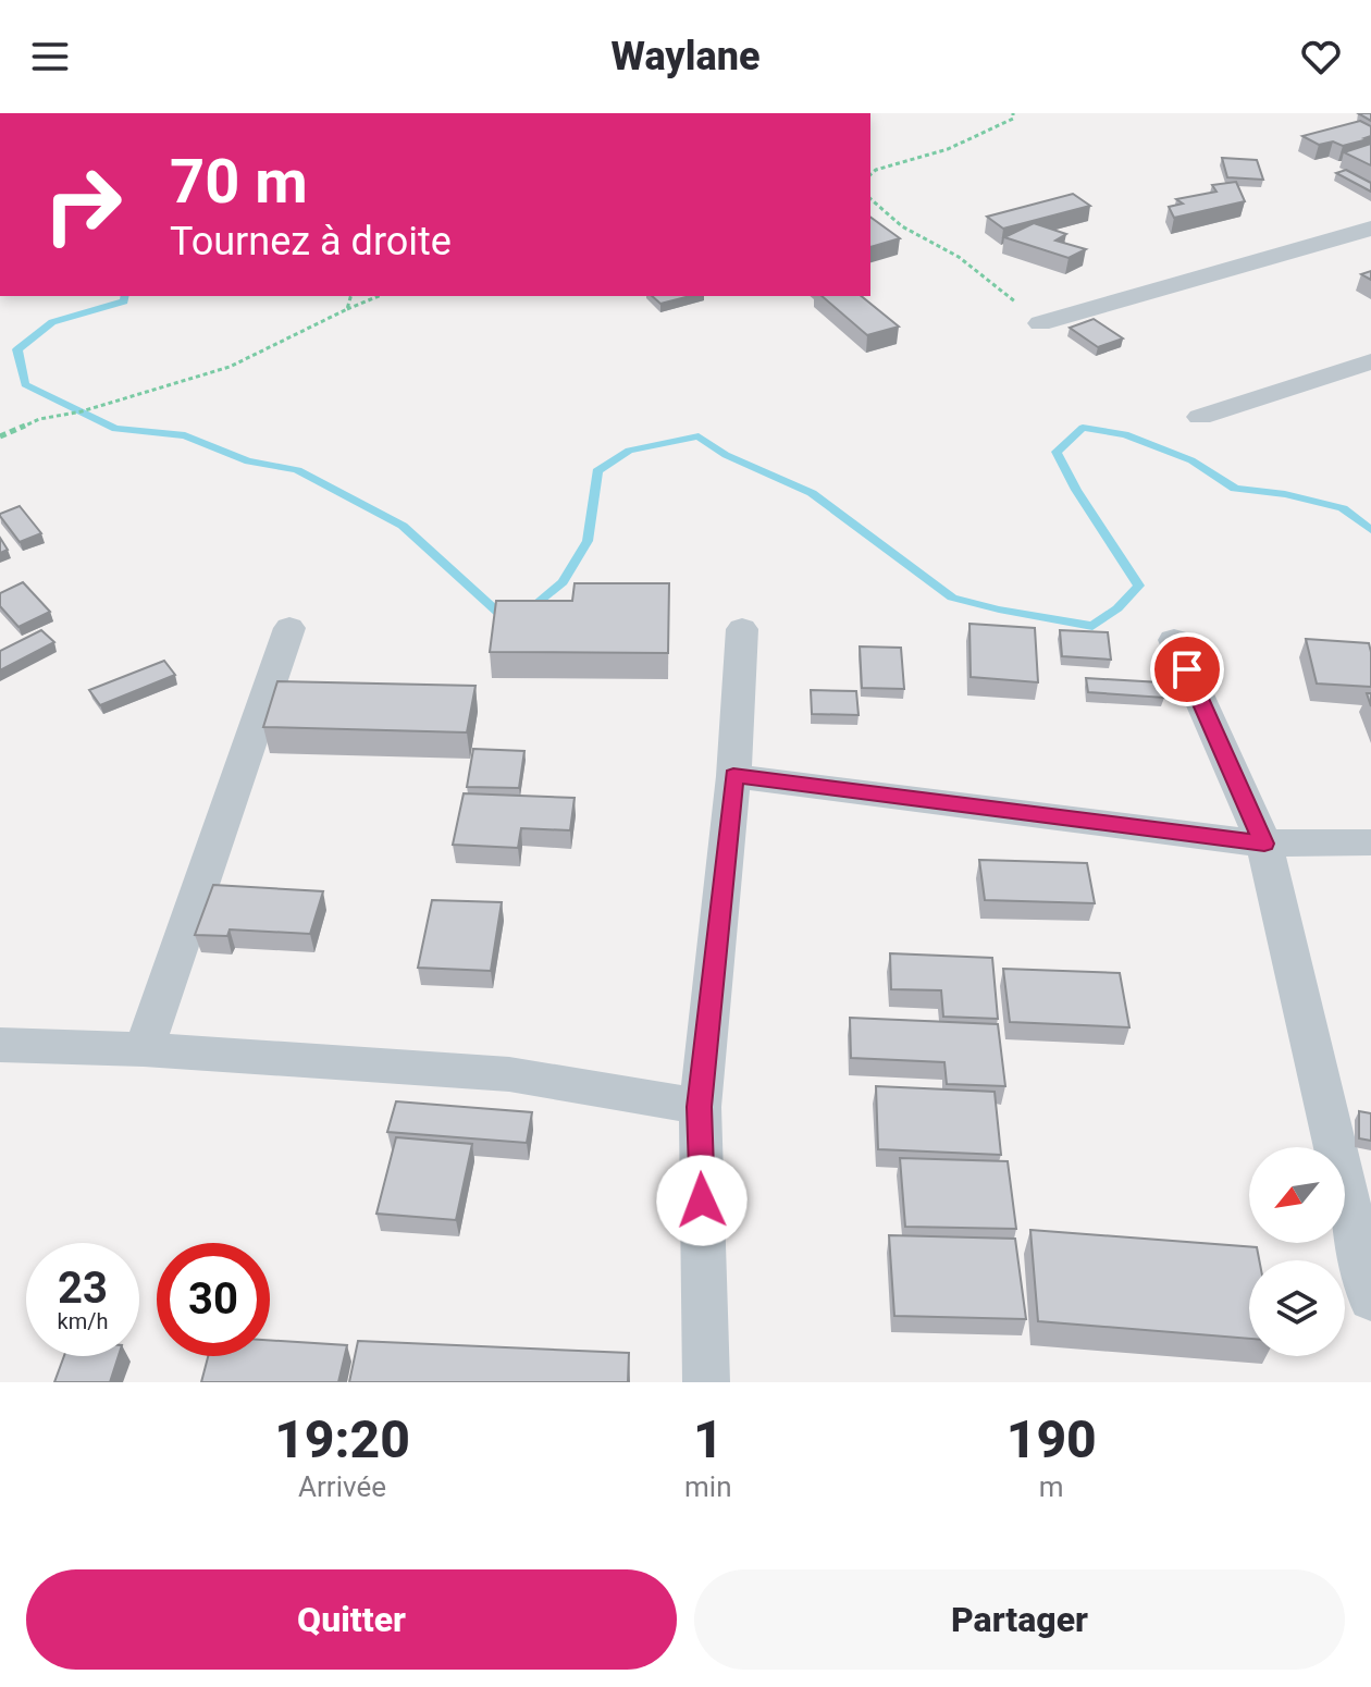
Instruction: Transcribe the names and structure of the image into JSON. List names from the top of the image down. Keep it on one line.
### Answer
{"north":"bottom left","page":{"header":"Waylane","turn":["70 m","Tournez à droite"],"speed":"23 km/h","limit":"30","eta":["19:20","Arrivée","1","min","190","m"],"buttons":["Quitter","Partager"]}}
